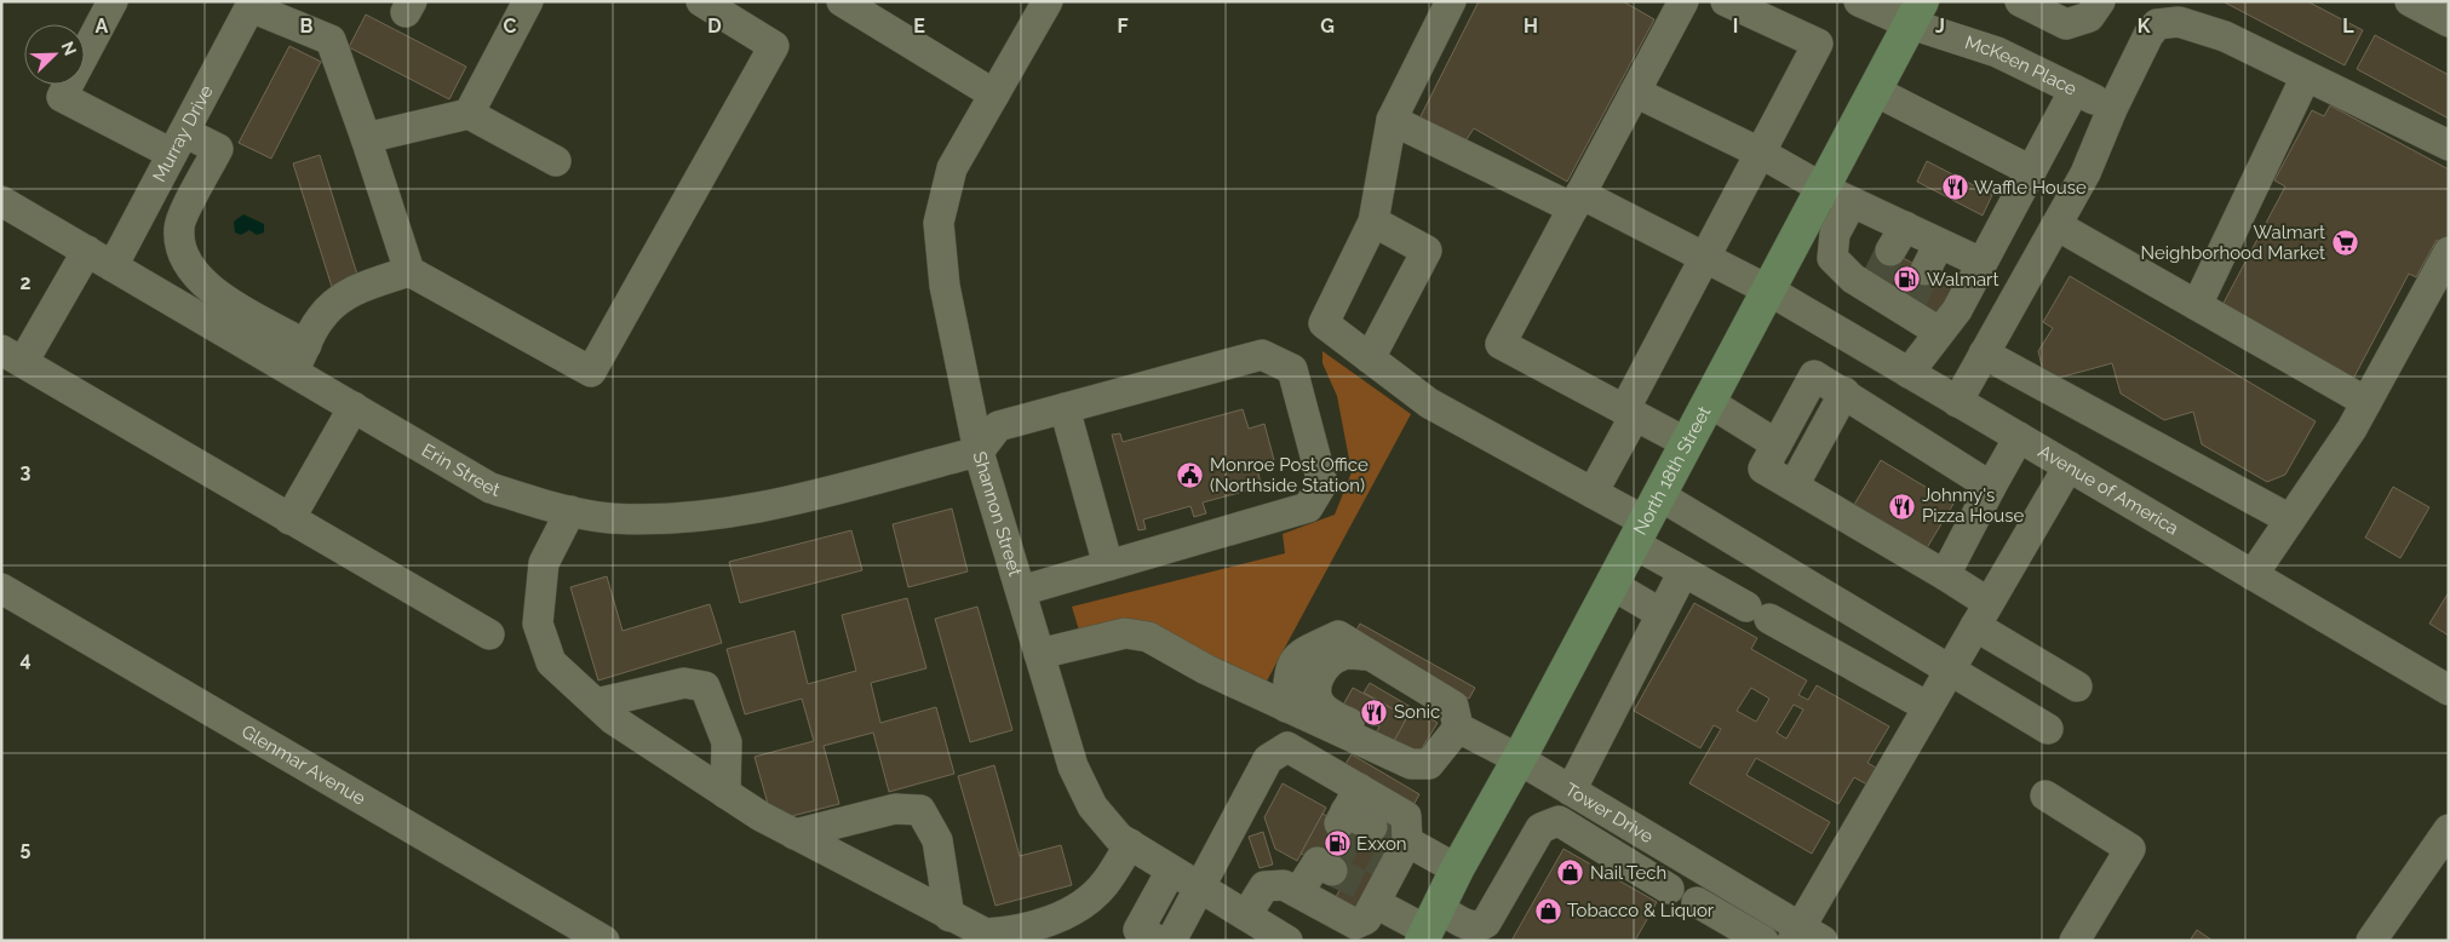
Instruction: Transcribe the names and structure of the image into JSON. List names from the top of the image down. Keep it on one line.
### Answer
{"streets":{"main road":["North 18th Street"],"street":["McKeen Place","Murray Drive","Erin Street","Avenue of America","Shannon Street","Glenmar Avenue","Tower Drive"]},"crossings":[["McKeen Place","North 18th Street"],["Murray Drive","Erin Street"],["Erin Street","Shannon Street"],["North 18th Street","Avenue of America"],["North 18th Street","Tower Drive"]],"places":{"restaurant":["Waffle House","Johnny's Pizza House","Sonic"],"supermarket":["Walmart Neighborhood Market"],"fuel station":["Walmart","Exxon"],"public building":["Monroe Post Office (Northside Station)"],"shop":["Nail Tech","Tobacco & Liquor"]},"north":"top right","grid":{"columns":["A","B","C","D","E","F","G","H","I","J","K","L"],"rows":["2","3","4","5"]}}
